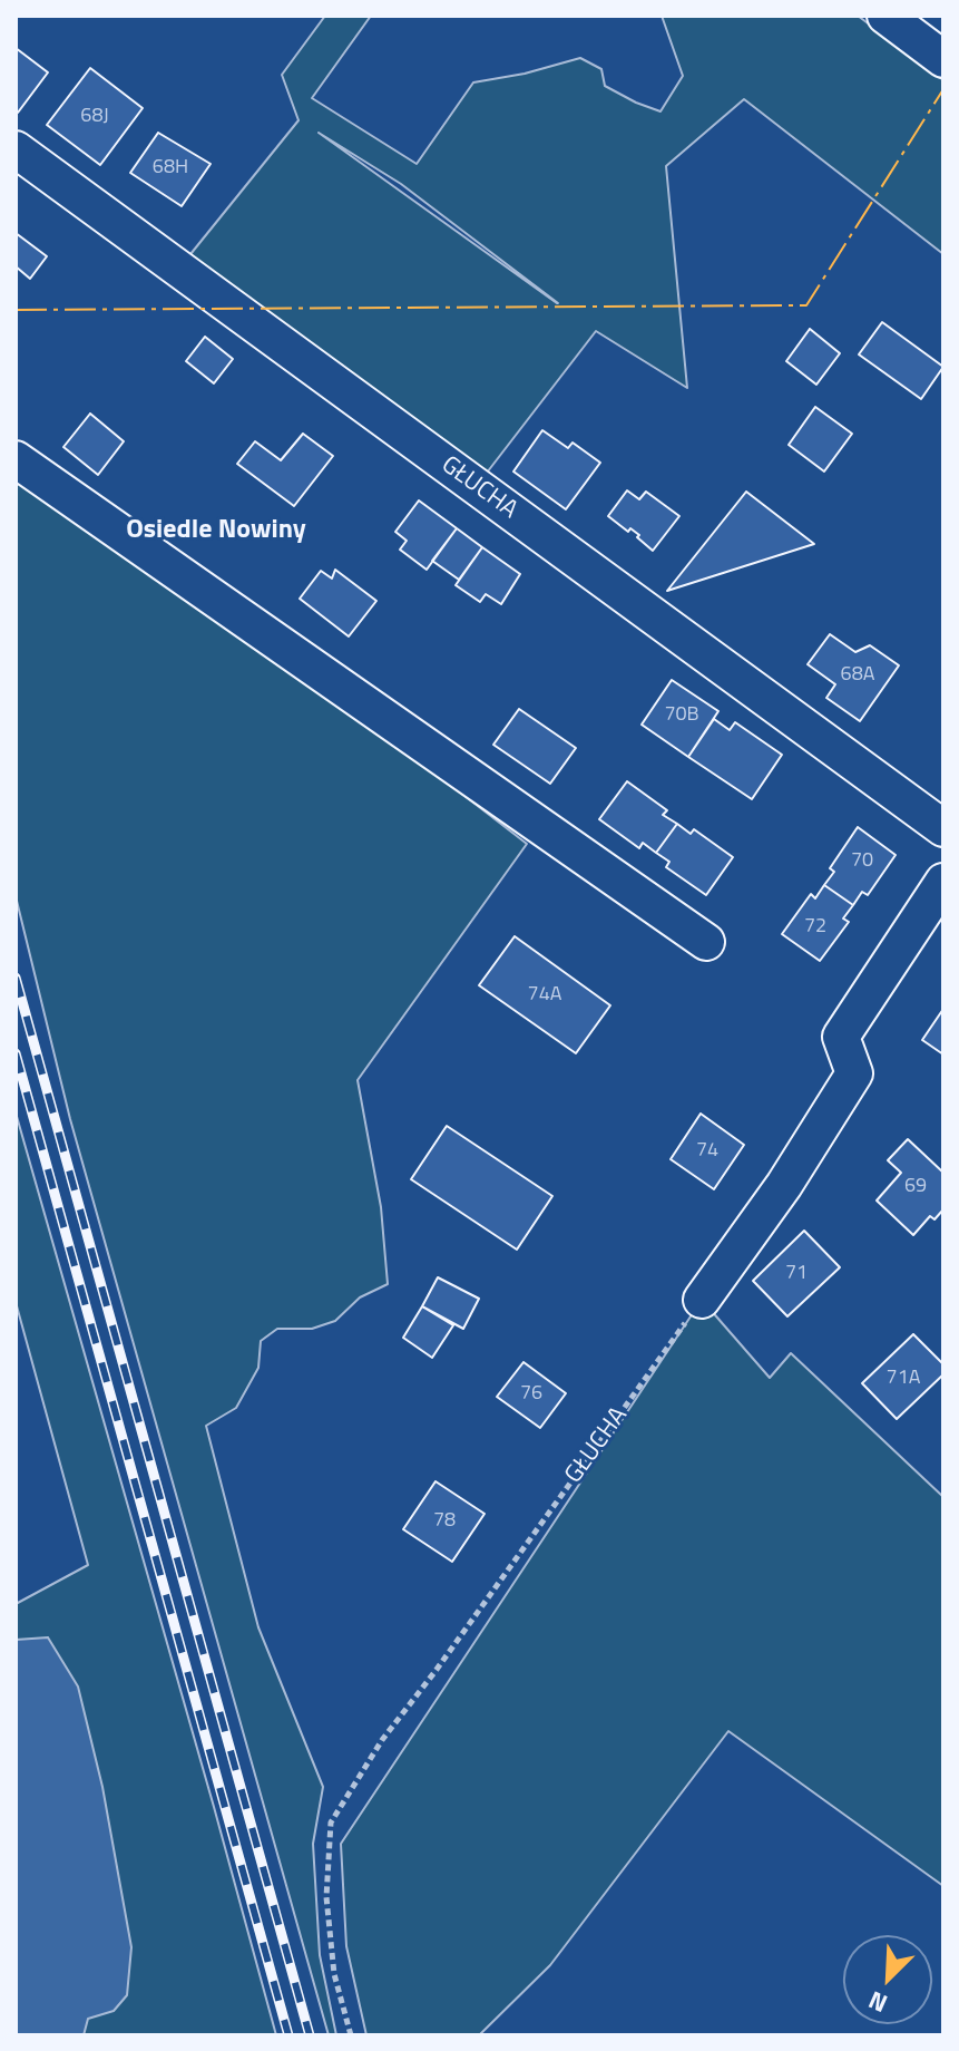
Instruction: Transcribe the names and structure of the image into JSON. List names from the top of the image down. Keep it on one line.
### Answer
{"streets":{"street":["GŁUCHA"]},"districts":["Osiedle Nowiny"],"house_numbers":["68J","68H","68A","70B","70","72","74A","74","69","71","71A","76","78"],"north":"bottom left"}
